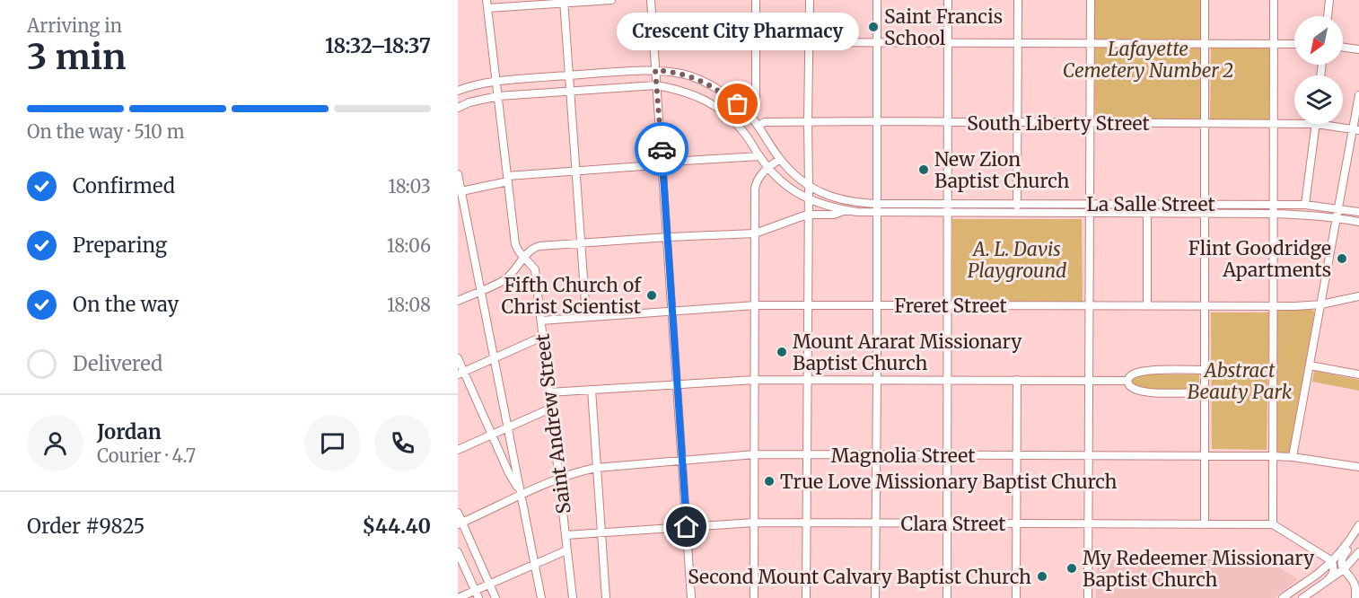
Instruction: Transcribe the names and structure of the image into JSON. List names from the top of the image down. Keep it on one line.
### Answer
{"streets":{"street":["South Liberty Street","La Salle Street","Freret Street","Saint Andrew Street","Magnolia Street","Clara Street"]},"crossings":[["South Liberty Street","La Salle Street"],["La Salle Street","Saint Andrew Street"],["Freret Street","Saint Andrew Street"],["Saint Andrew Street","Magnolia Street"],["Saint Andrew Street","Clara Street"]],"parks":["Lafayette Cemetery Number 2","A. L. Davis Playground","Abstract Beauty Park"],"places":["Saint Francis School","Crescent City Pharmacy","New Zion Baptist Church","Flint Goodridge Apartments","Fifth Church of Christ Scientist","Mount Ararat Missionary Baptist Church","True Love Missionary Baptist Church","My Redeemer Missionary Baptist Church","Second Mount Calvary Baptist Church"],"north":"bottom left","page":{"heading":["3 min","Arriving in","18:32–18:37"],"panel":["Jordan","Courier · 4.7","Order #9825","$44.40"],"bubble":"Crescent City Pharmacy","bar":"On the way · 510 m","list":[["Confirmed","18:03"],["Preparing","18:06"],["On the way","18:08"],"Delivered"]}}
